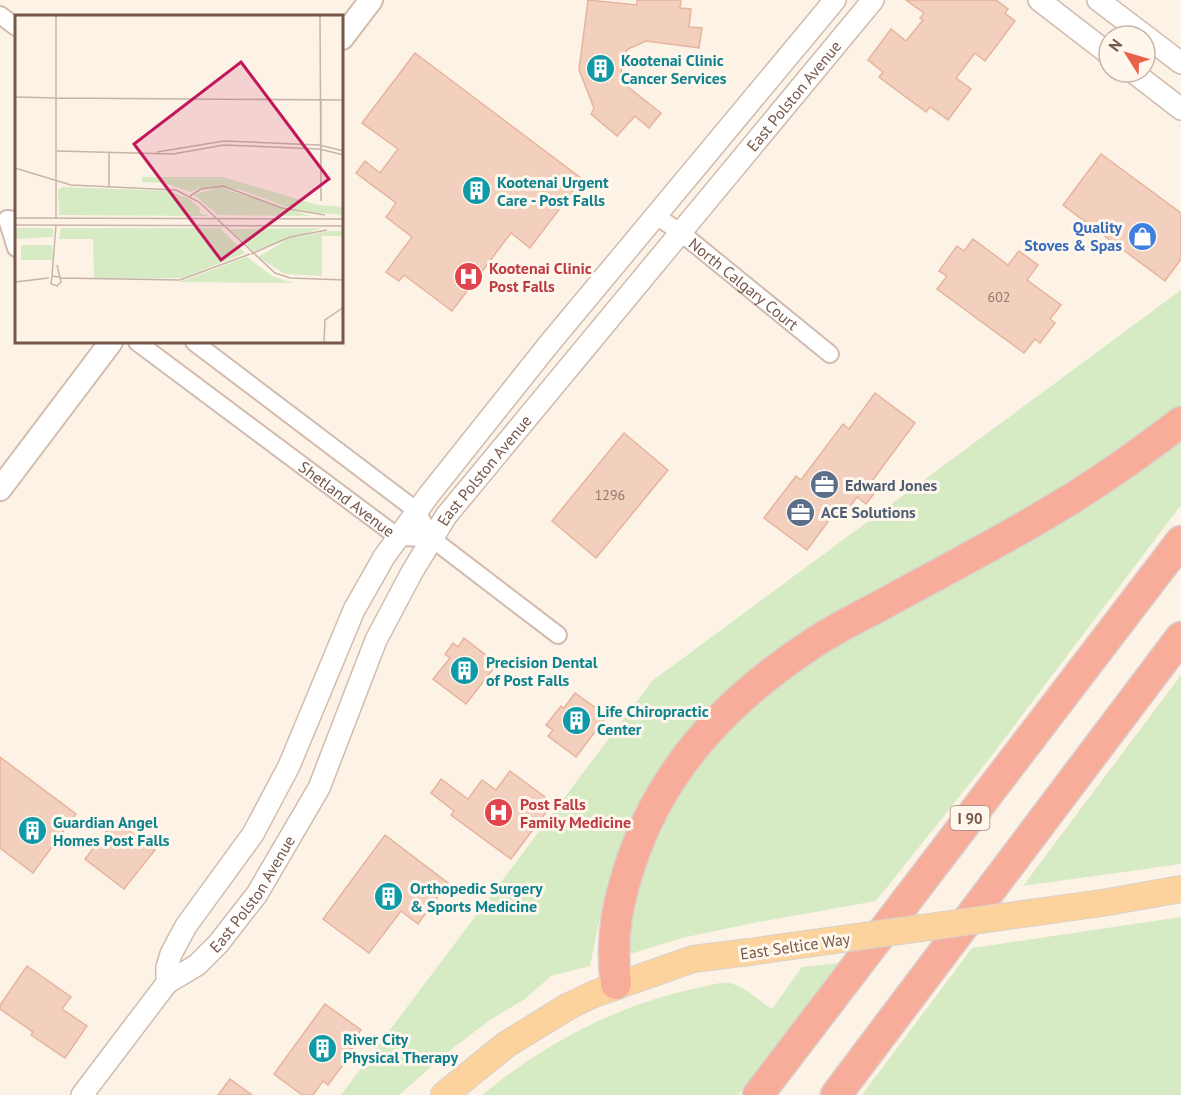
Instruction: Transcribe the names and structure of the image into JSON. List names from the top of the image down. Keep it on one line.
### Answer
{"streets":{"highway":["I 90"],"main road":["East Seltice Way"],"street":["East Polston Avenue","North Calgary Court","Shetland Avenue"]},"crossings":[["East Polston Avenue","North Calgary Court"],["East Polston Avenue","Shetland Avenue"]],"places":{"building":["Kootenai Clinic Cancer Services","Kootenai Urgent Care - Post Falls","Precision Dental of Post Falls","Life Chiropractic Center","Guardian Angel Homes Post Falls","Orthopedic Surgery & Sports Medicine","River City Physical Therapy"],"shop":["Quality Stoves & Spas"],"hospital":["Kootenai Clinic Post Falls","Post Falls Family Medicine"],"office":["Edward Jones","ACE Solutions"]},"house_numbers":["602","1296"],"north":"top left"}
